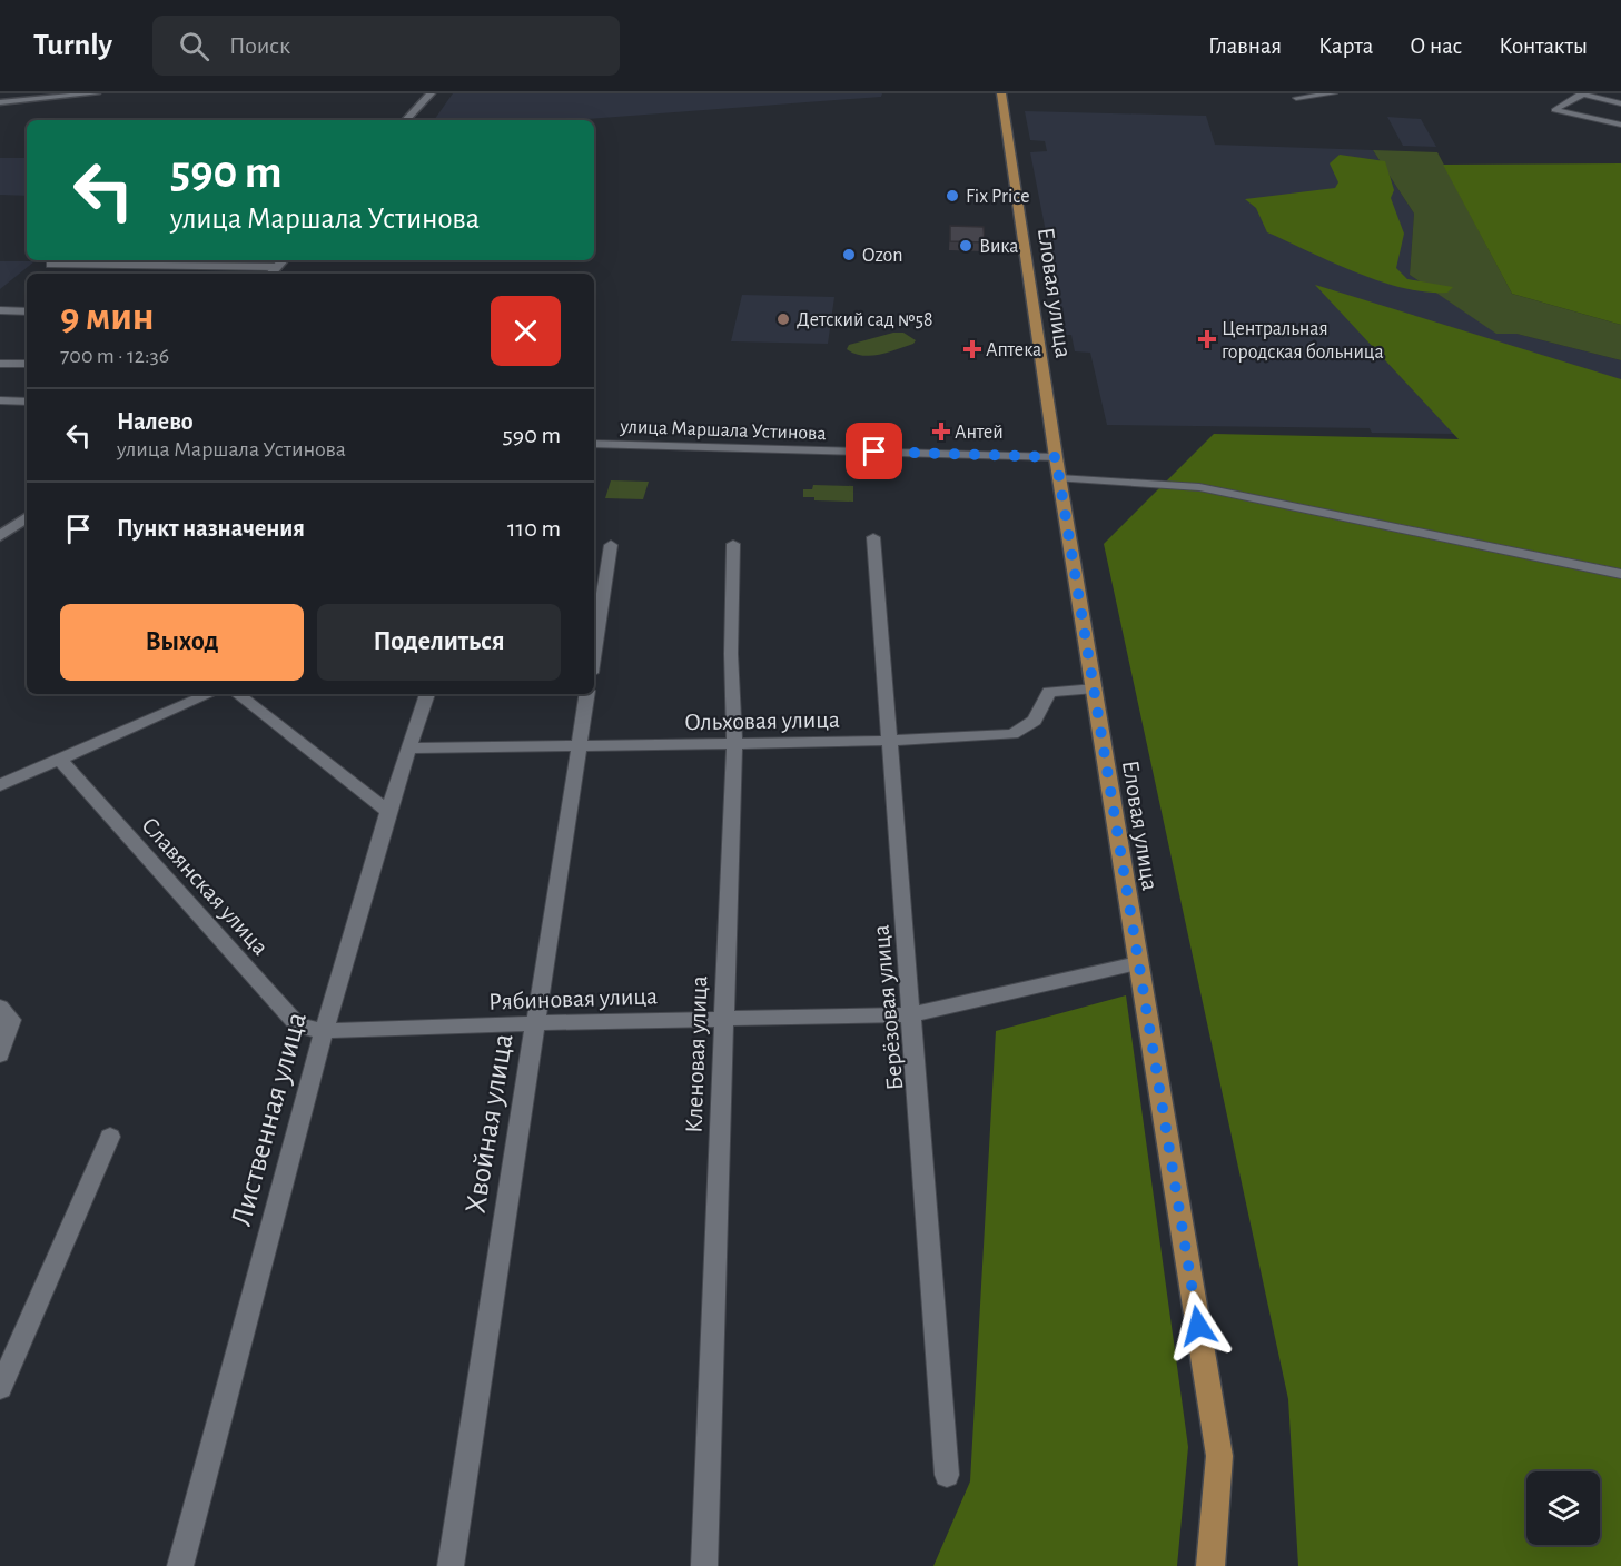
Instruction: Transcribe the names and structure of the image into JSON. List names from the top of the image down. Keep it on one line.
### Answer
{"streets":{"main road":["Еловая улица"],"street":["улица Маршала Устинова","Ольховая улица","Славянская улица","Рябиновая улица","Берёзовая улица","Кленовая улица","Лиственная улица","Хвойная улица"]},"crossings":[["Еловая улица","улица Маршала Устинова"],["Еловая улица","Ольховая улица"],["Еловая улица","Рябиновая улица"],["Ольховая улица","Берёзовая улица"],["Ольховая улица","Кленовая улица"],["Ольховая улица","Лиственная улица"],["Ольховая улица","Хвойная улица"],["Славянская улица","Рябиновая улица"],["Славянская улица","Лиственная улица"],["Рябиновая улица","Берёзовая улица"],["Рябиновая улица","Кленовая улица"],["Рябиновая улица","Лиственная улица"],["Рябиновая улица","Хвойная улица"]],"places":{"other":["Fix Price","Вика","Ozon","Детский сад №58"],"health":["Центральная городская больница","Аптека","Антей"]},"page":{"header":"Turnly","search":"Поиск","nav":["Главная","Карта","О нас","Контакты"],"turn":["590 m","улица Маршала Устинова"],"heading":["9 мин","700 m · 12:36"],"list":[{"name":"Налево","note":"улица Маршала Устинова","value":"590 m"},{"name":"Пункт назначения","value":"110 m"}],"buttons":["Выход","Поделиться"]}}
